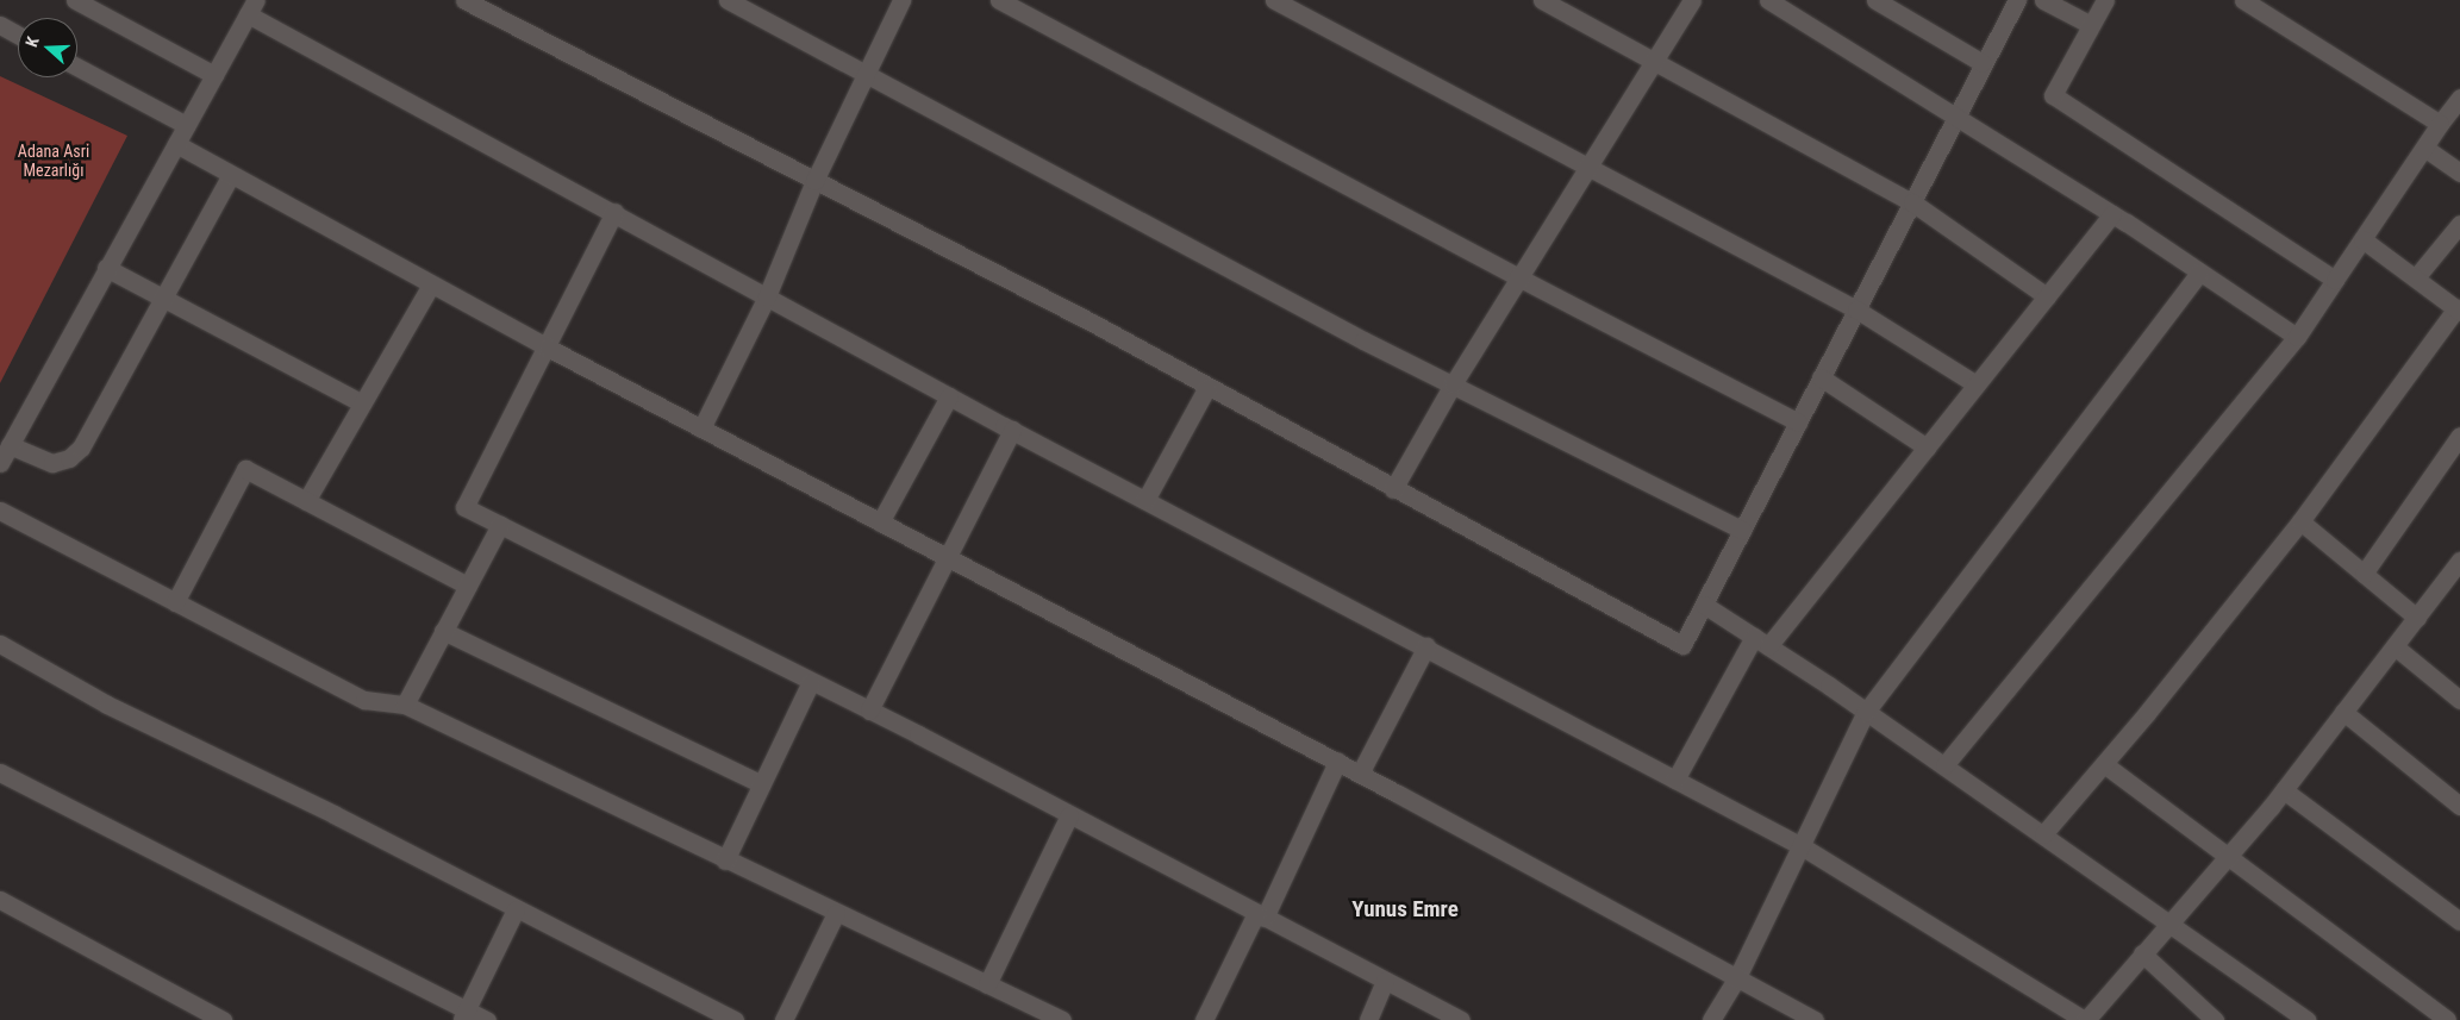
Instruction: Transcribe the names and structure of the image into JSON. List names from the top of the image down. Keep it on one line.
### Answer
{"districts":["Yunus Emre"],"parks":["Adana Asri Mezarlığı"],"north":"left"}
